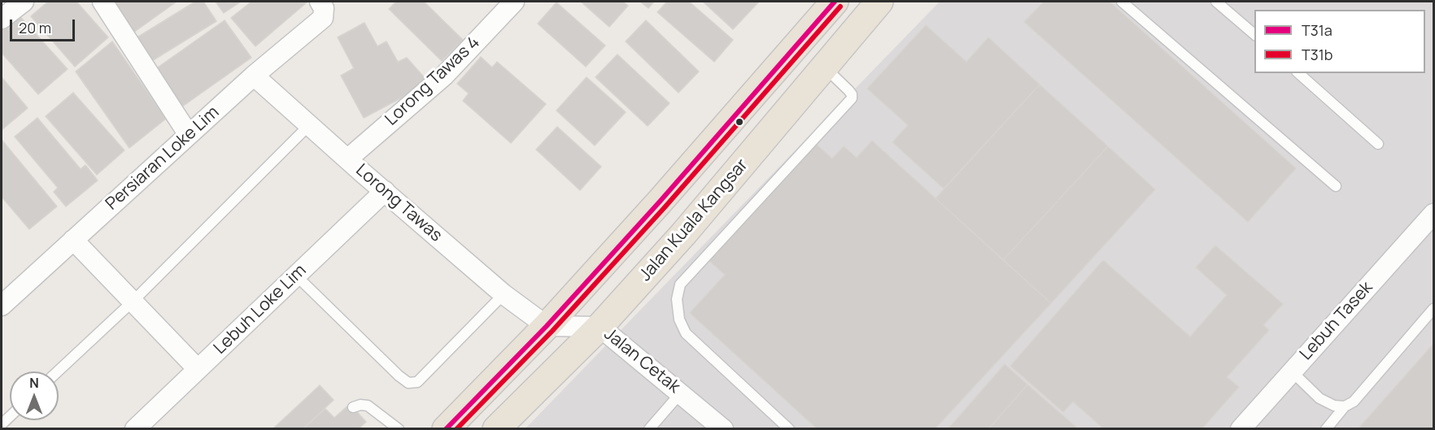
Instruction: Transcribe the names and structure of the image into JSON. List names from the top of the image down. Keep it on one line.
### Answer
{"streets":{"highway":["Jalan Kuala Kangsar"],"street":["Lorong Tawas 4","Persiaran Loke Lim","Lorong Tawas","Lebuh Loke Lim","Lebuh Tasek","Jalan Cetak"]},"crossings":[["Lorong Tawas 4","Lorong Tawas"],["Persiaran Loke Lim","Lorong Tawas"],["Lorong Tawas","Lebuh Loke Lim"],["Lorong Tawas","Jalan Cetak"],["Jalan Kuala Kangsar","Jalan Cetak"]],"lines":["transit line T31a","transit line T31b"],"legend":["T31a","T31b"],"scale_bar":"20 m","north":"top"}
